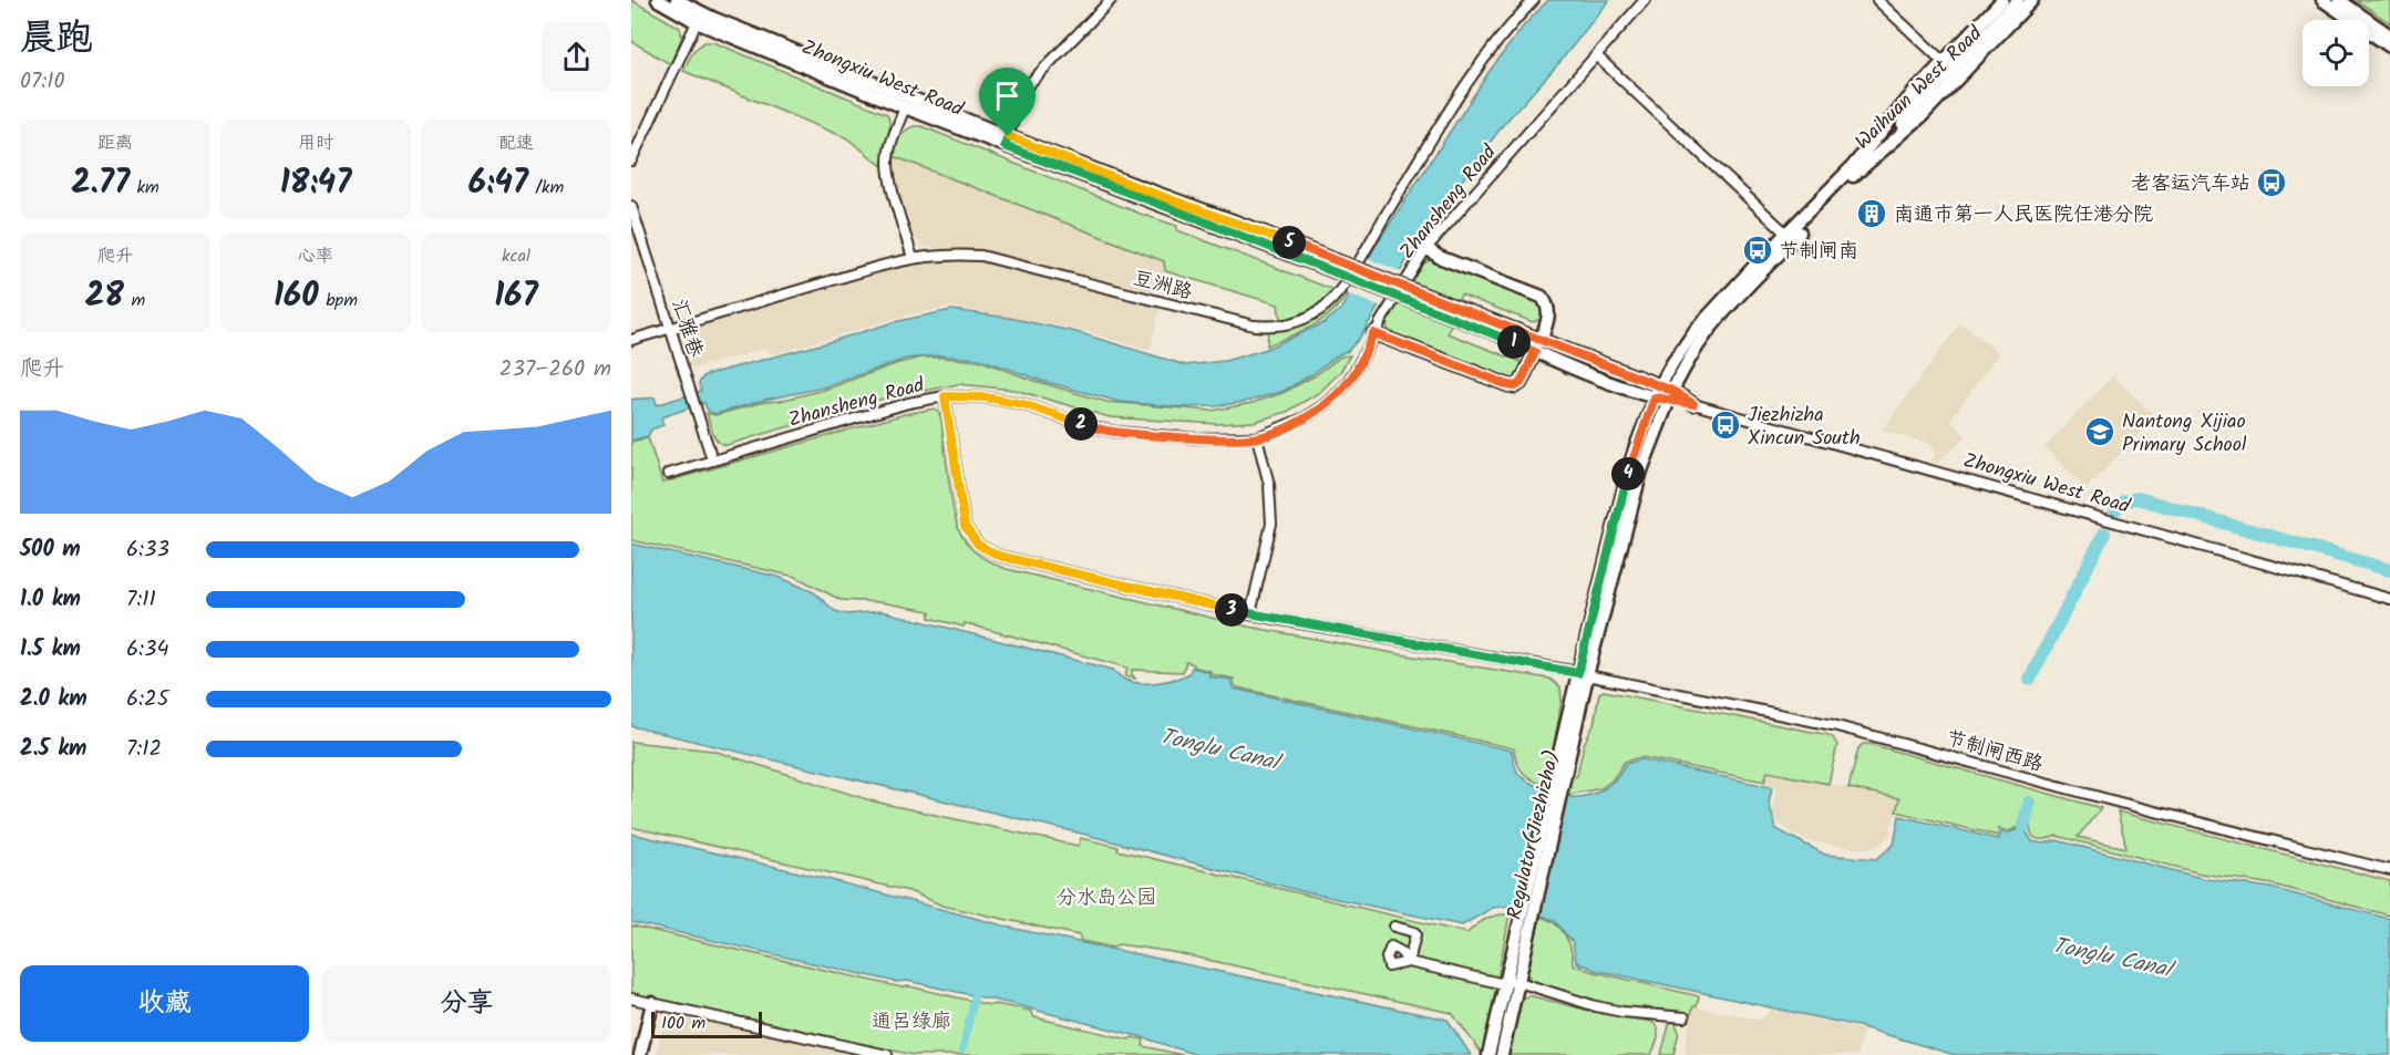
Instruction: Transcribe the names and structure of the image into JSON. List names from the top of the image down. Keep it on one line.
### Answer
{"streets":{"main road":["Zhongxiu West Road","Waihuan West Road","Regulator(Jiezhizha)"],"street":["Zhansheng Road","豆洲路","汇雅巷","节制闸西路"]},"crossings":[["Zhongxiu West Road","Waihuan West Road"],["Waihuan West Road","节制闸西路"],["Waihuan West Road","Regulator(Jiezhizha)"],["Zhansheng Road","汇雅巷"],["Zhansheng Road","节制闸西路"],["豆洲路","汇雅巷"]],"water":["Tonglu Canal"],"parks":["分水岛公园","通吕绿廊"],"places":{"bus stop":["老客运汽车站","节制闸南","Jiezhizha Xincun South"],"building":["南通市第一人民医院任港分院"],"school or university":["Nantong Xijiao Primary School"]},"scale_bar":"100 m","page":{"heading":["晨跑","07:10"],"stats":[["距离","2.77 km"],["用时","18:47"],["配速","6:47 /km"],["爬升","28 m"],["心率","160 bpm"],["kcal","167"]],"pins":["5","1","2","4","3"],"chart":["爬升","237–260 m"],"list":[{"name":"500 m","note":"6:33"},{"name":"1.0 km","note":"7:11"},{"name":"1.5 km","note":"6:34"},{"name":"2.0 km","note":"6:25"},{"name":"2.5 km","note":"7:12"}],"buttons":["收藏","分享"],"scale":"100 m"}}
